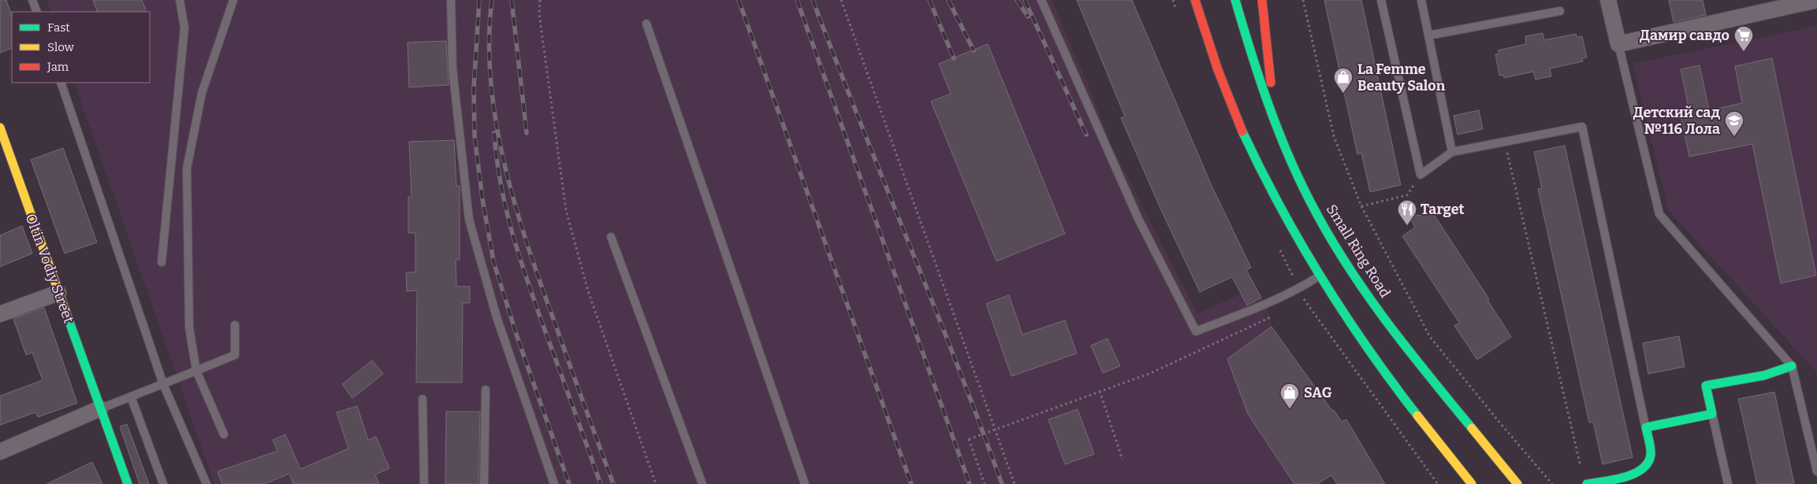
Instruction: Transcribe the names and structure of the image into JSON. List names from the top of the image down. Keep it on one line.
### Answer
{"streets":{"main road":["Small Ring Road","Oltin Vodiy Street"]},"places":{"supermarket":["Дамир савдо"],"shop":["La Femme Beauty Salon","SAG"],"school or university":["Детский сад №116 Лола"],"restaurant":["Target"]},"legend":["Fast","Slow","Jam"]}
